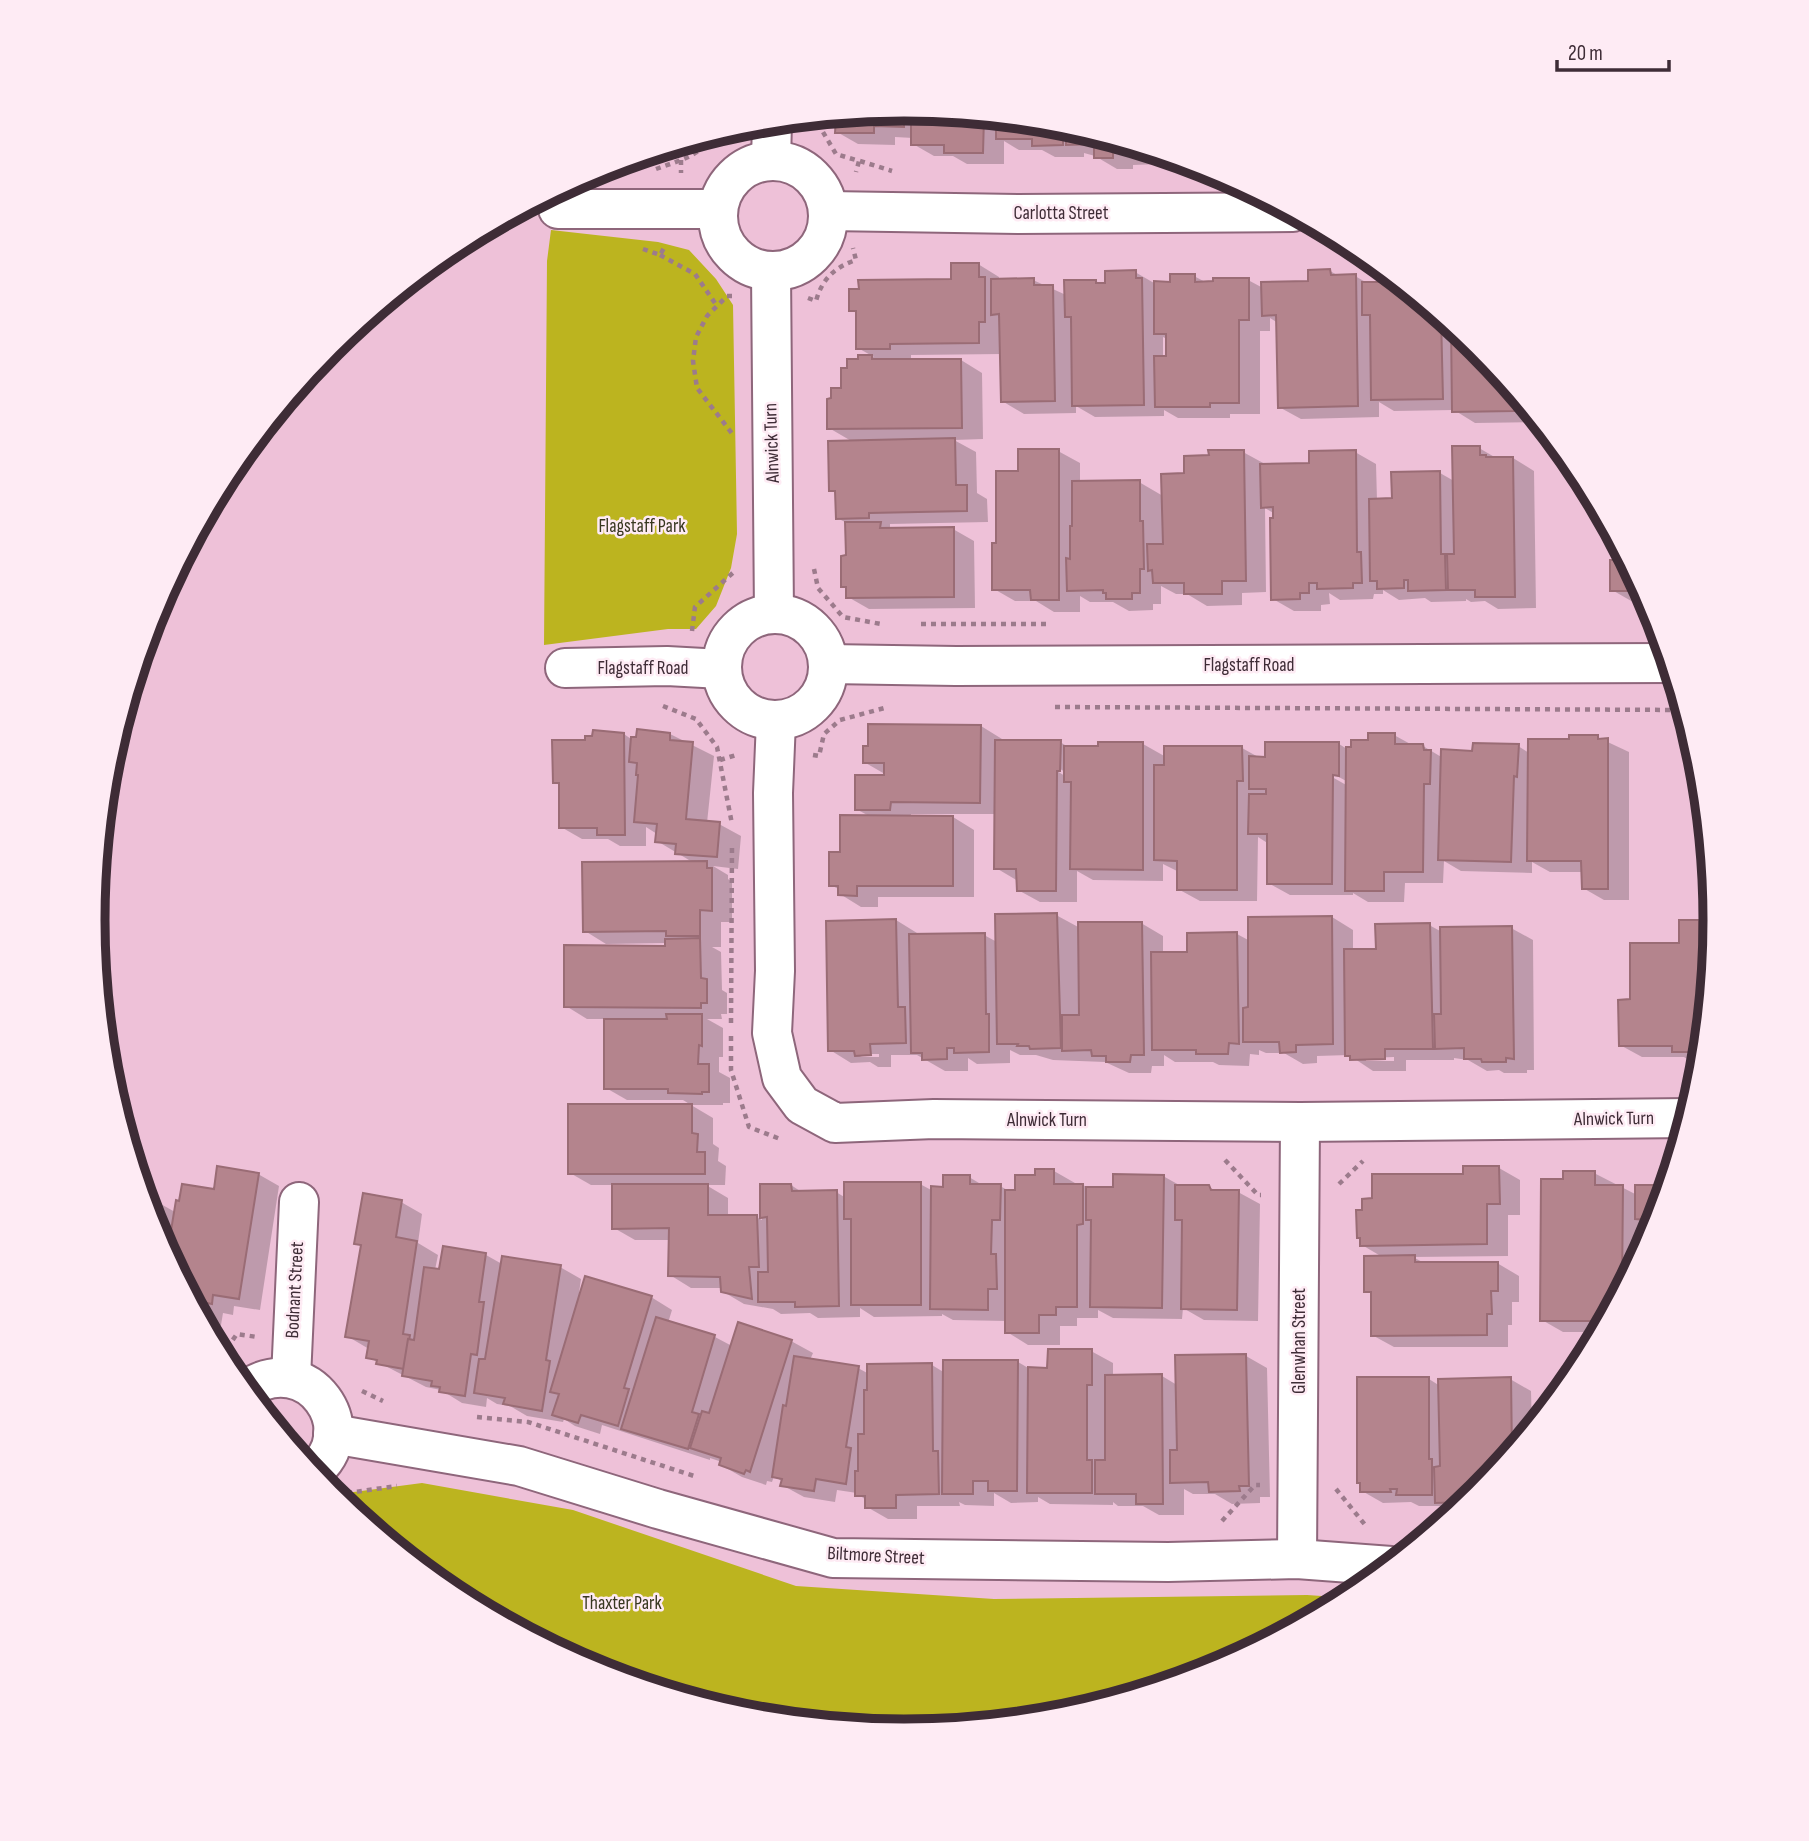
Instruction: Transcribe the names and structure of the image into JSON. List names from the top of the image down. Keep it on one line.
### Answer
{"streets":{"street":["Carlotta Street","Alnwick Turn","Flagstaff Road","Bodnant Street","Glenwhan Street","Biltmore Street"]},"crossings":[["Carlotta Street","Alnwick Turn"],["Alnwick Turn","Flagstaff Road"],["Alnwick Turn","Glenwhan Street"],["Glenwhan Street","Biltmore Street"]],"parks":["Flagstaff Park","Thaxter Park"],"scale_bar":"20 m"}
